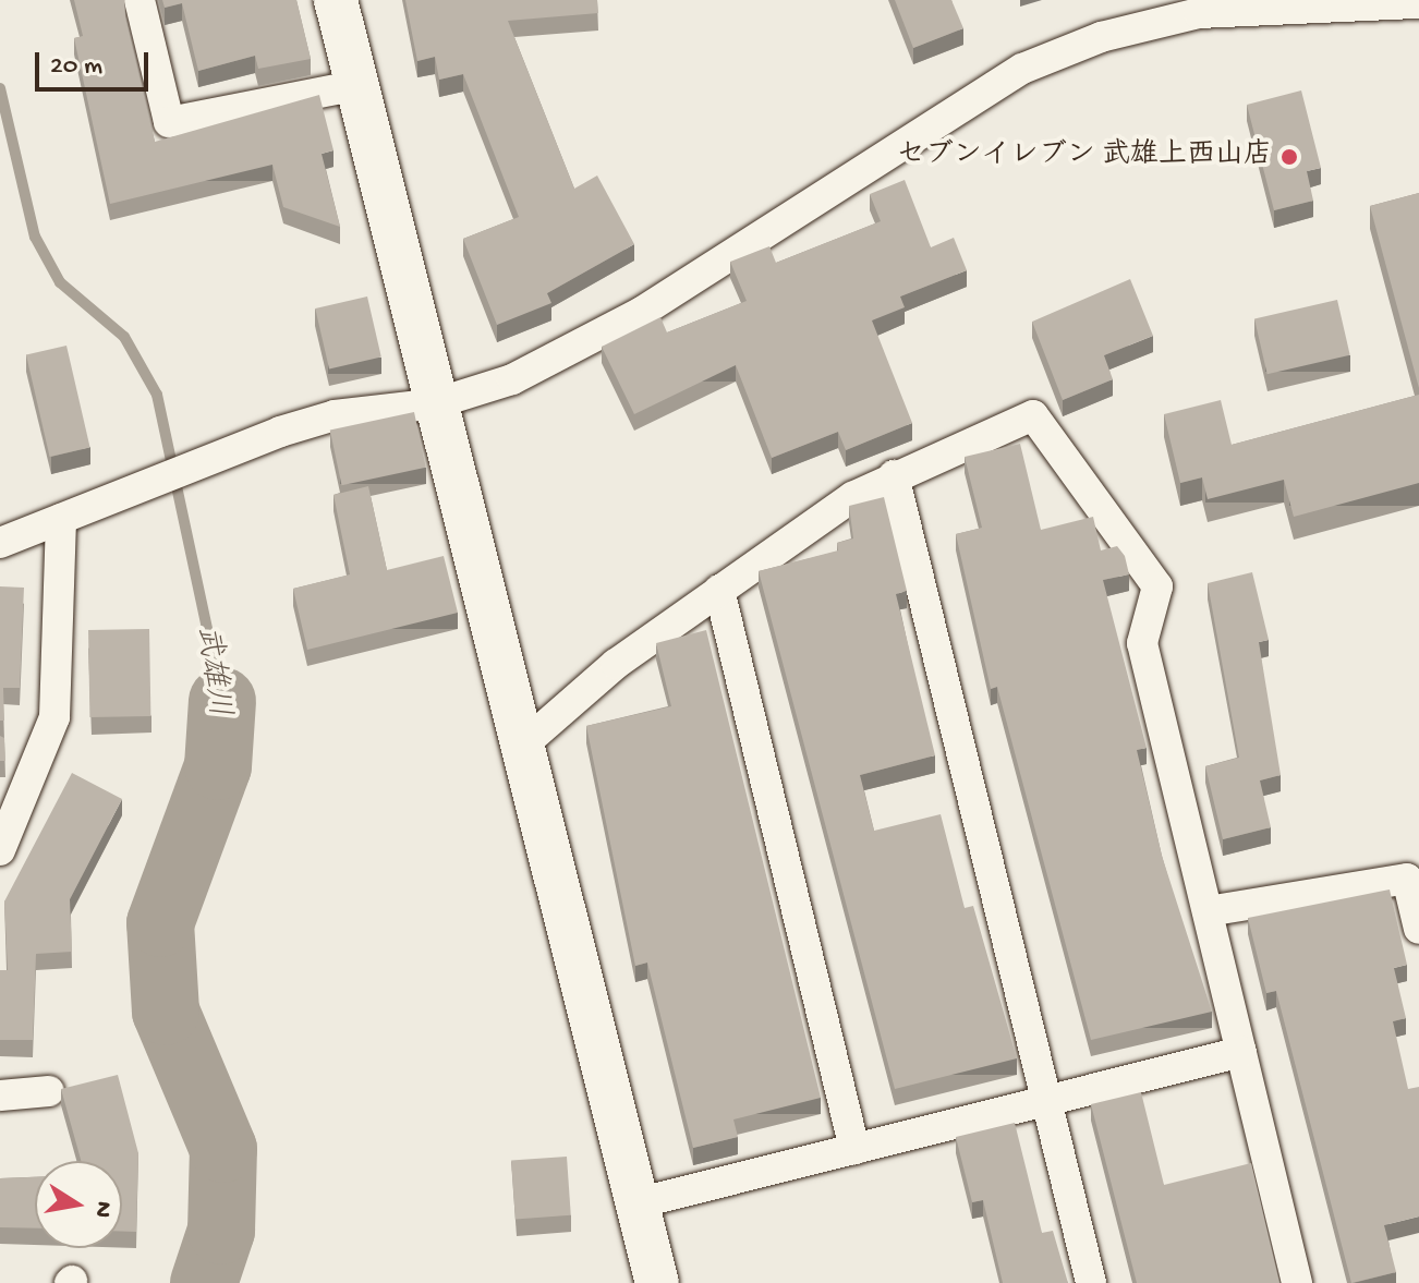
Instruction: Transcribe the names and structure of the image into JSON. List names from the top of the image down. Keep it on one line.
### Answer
{"water":["武雄川"],"places":["セブンイレブン 武雄上西山店"],"scale_bar":"20 m","north":"right"}
